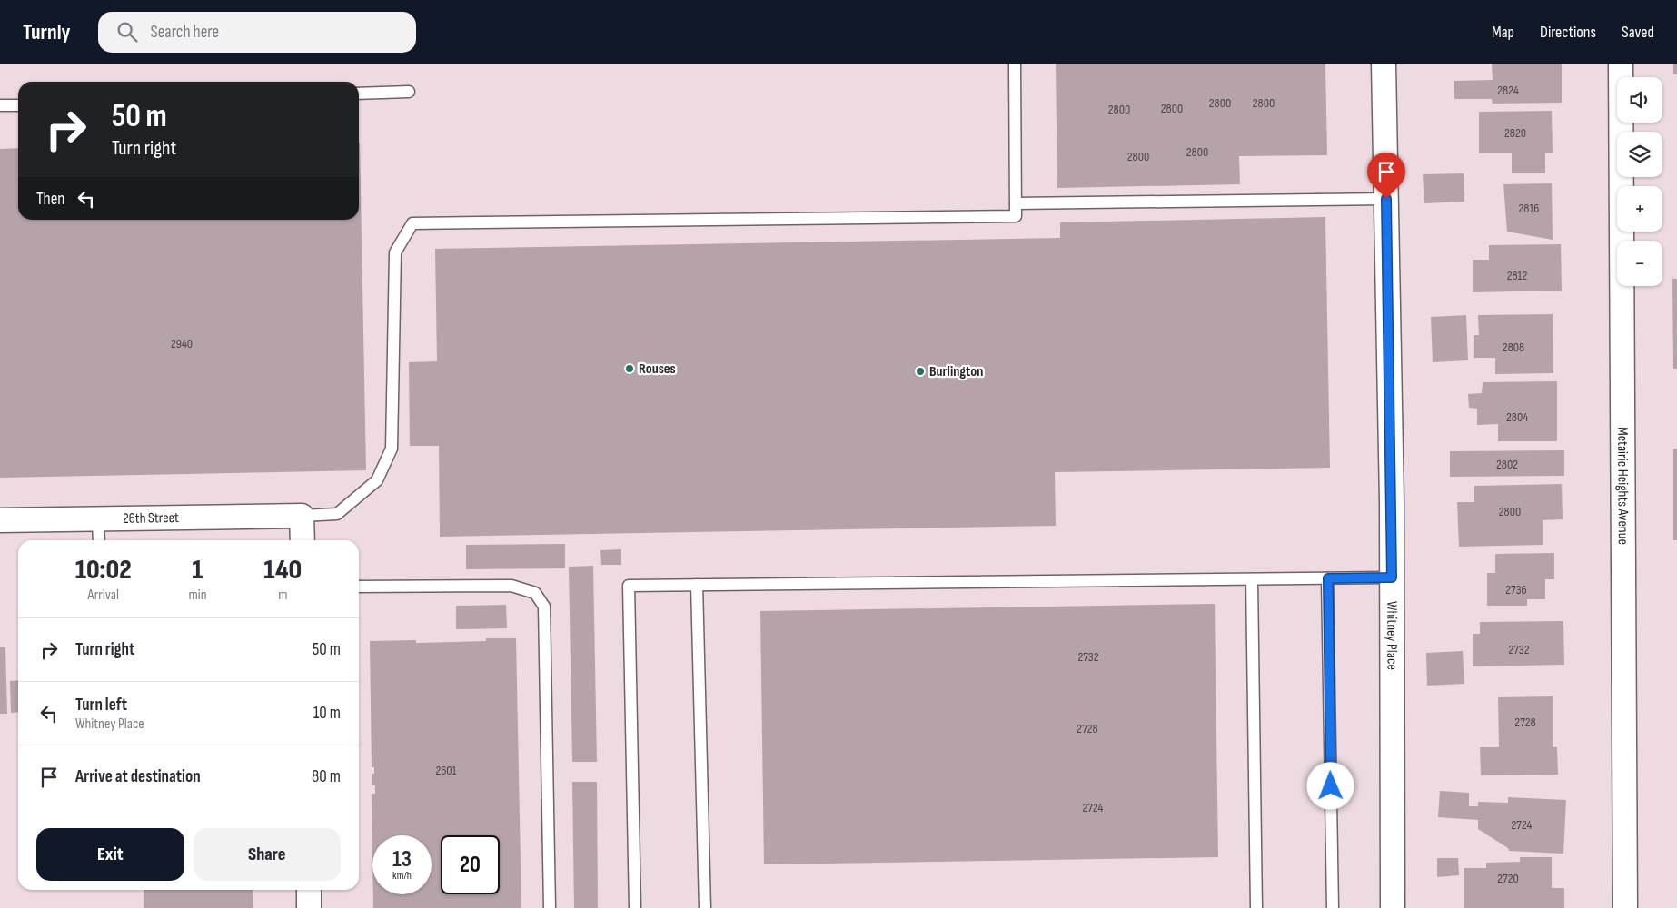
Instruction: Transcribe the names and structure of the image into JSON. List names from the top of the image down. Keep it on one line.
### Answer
{"streets":{"street":["Metairie Heights Avenue","26th Street","Whitney Place"]},"places":["Rouses","Burlington"],"house_numbers":["2824","2800","2800","2800","2800","2820","2800","2800","2816","2812","2940","2808","2804","2802","2800","2736","2732","2732","2728","2728","2601","2724","2724","2720"],"page":{"header":"Turnly","search":"Search here","nav":["Map","Directions","Saved"],"map_buttons":["+","−"],"turn":["50 m","Turn right"],"then":"Then","eta":["10:02","Arrival","1","min","140","m"],"list":[{"name":"Turn right","value":"50 m"},{"name":"Turn left","note":"Whitney Place","value":"10 m"},{"name":"Arrive at destination","value":"80 m"}],"buttons":["Exit","Share"],"speed":"13 km/h","limit":"20"}}
